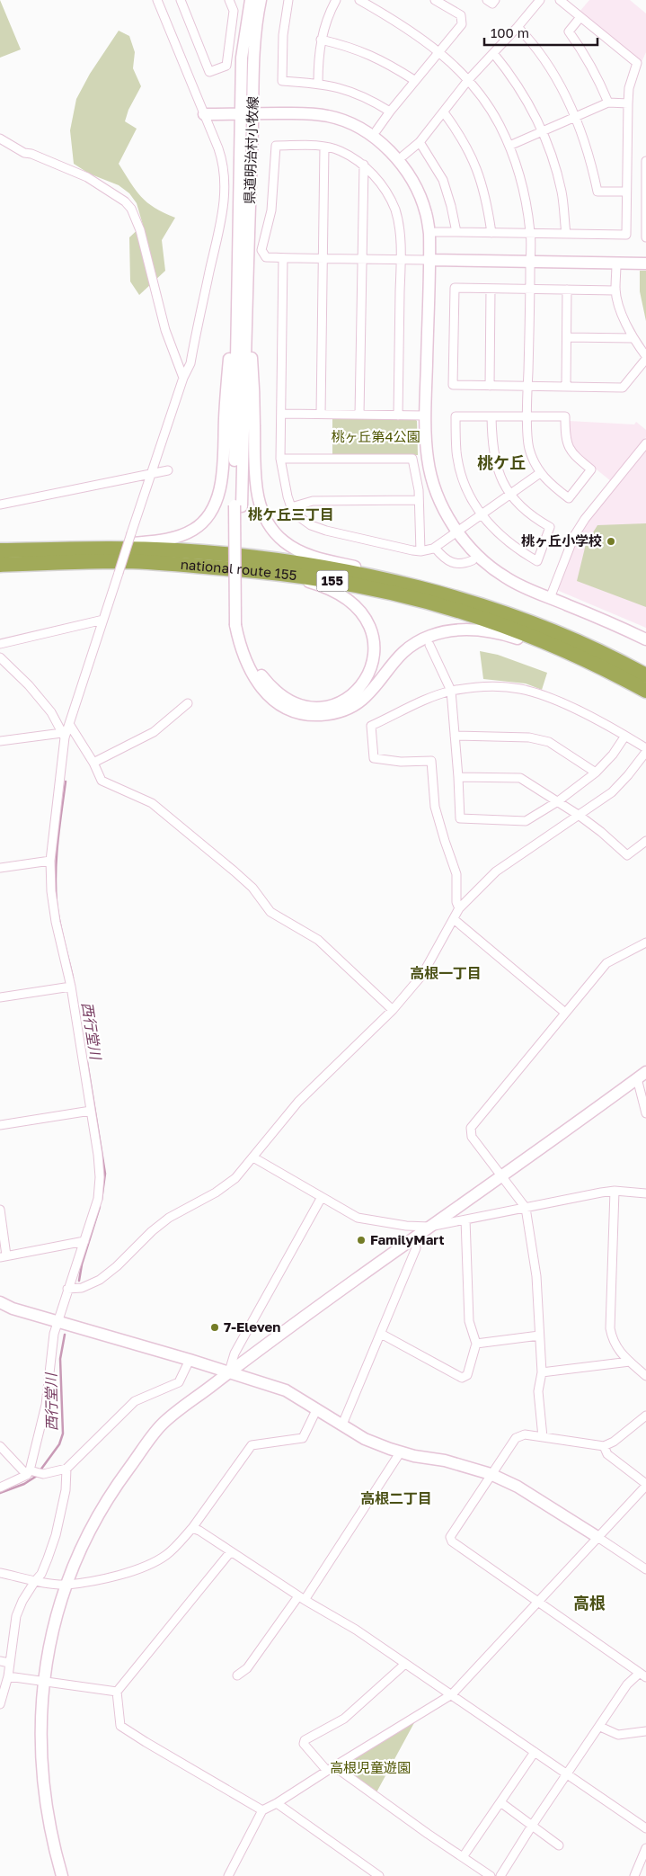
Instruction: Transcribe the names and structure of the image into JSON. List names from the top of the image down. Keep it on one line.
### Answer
{"streets":{"highway":["national route 155","155"],"street":["県道明治村小牧線"]},"districts":["桃ケ丘","桃ケ丘三丁目","高根一丁目","高根二丁目","高根"],"water":["西行堂川"],"parks":["桃ヶ丘第4公園","高根児童遊園"],"places":["桃ヶ丘小学校","FamilyMart","7-Eleven"],"scale_bar":"100 m"}
